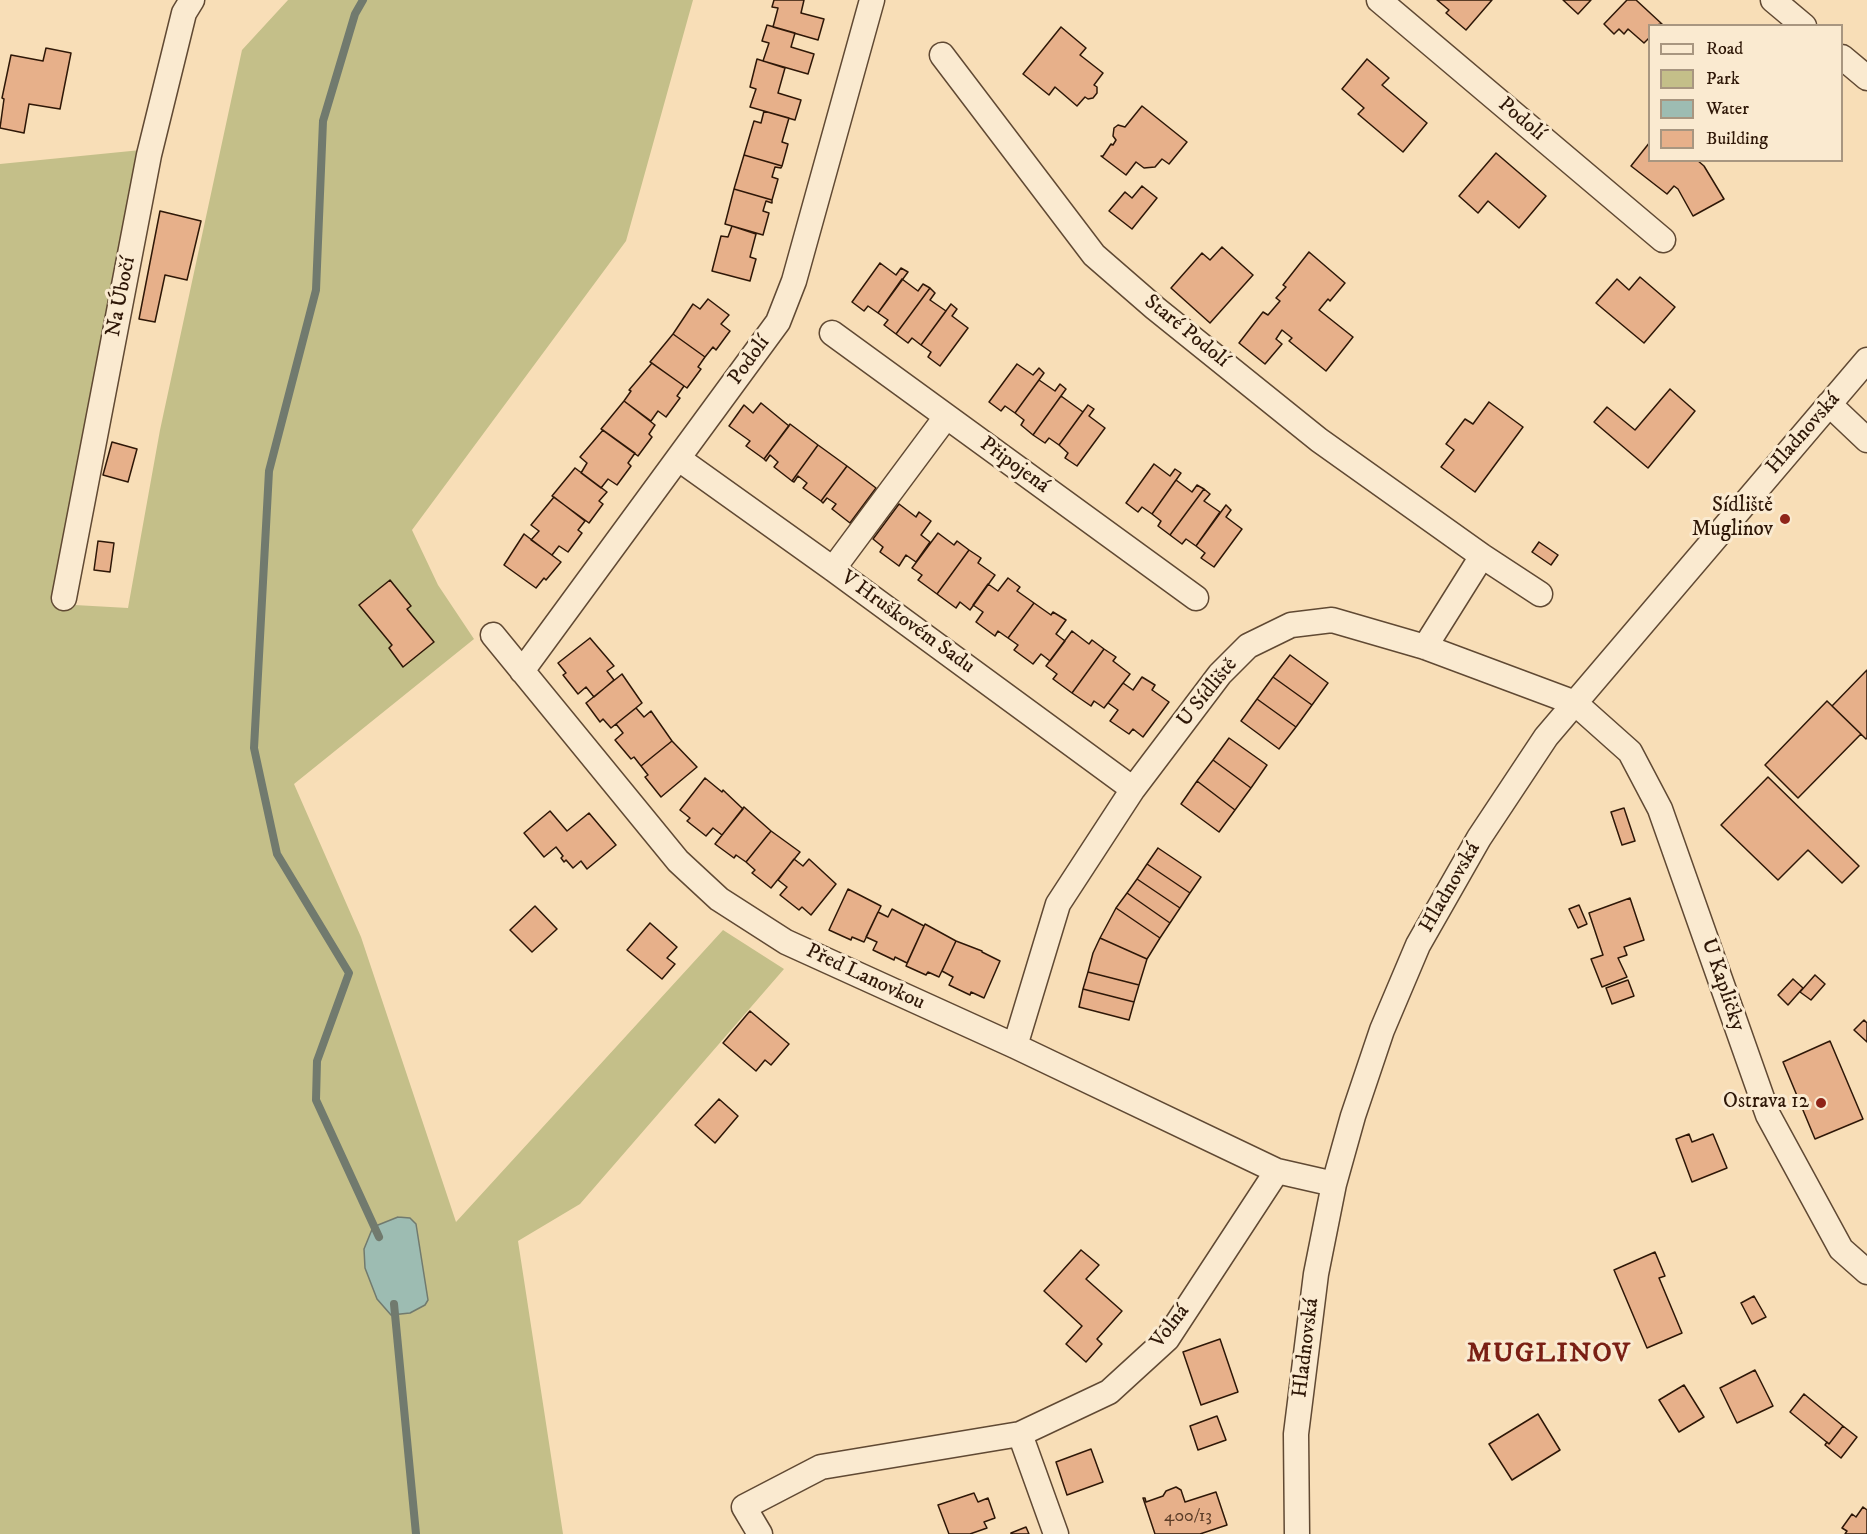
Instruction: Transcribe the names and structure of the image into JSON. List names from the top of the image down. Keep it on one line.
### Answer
{"streets":{"street":["Podolí","Na Úbočí","Staré Podolí","Hladnovská","Připojená","V Hruškovém Sadu","U Sídliště","Před Lanovkou","U Kapličky","Volná"]},"crossings":[["Podolí","V Hruškovém Sadu"],["Podolí","Před Lanovkou"],["Hladnovská","U Sídliště"],["Hladnovská","Před Lanovkou"],["Hladnovská","U Kapličky"],["V Hruškovém Sadu","U Sídliště"],["U Sídliště","Před Lanovkou"],["U Sídliště","U Kapličky"],["Před Lanovkou","Volná"]],"districts":["MUGLINOV"],"places":["Sídliště Muglinov","Ostrava 12"],"house_numbers":["400/13"],"legend":["Road","Park","Water","Building"]}
